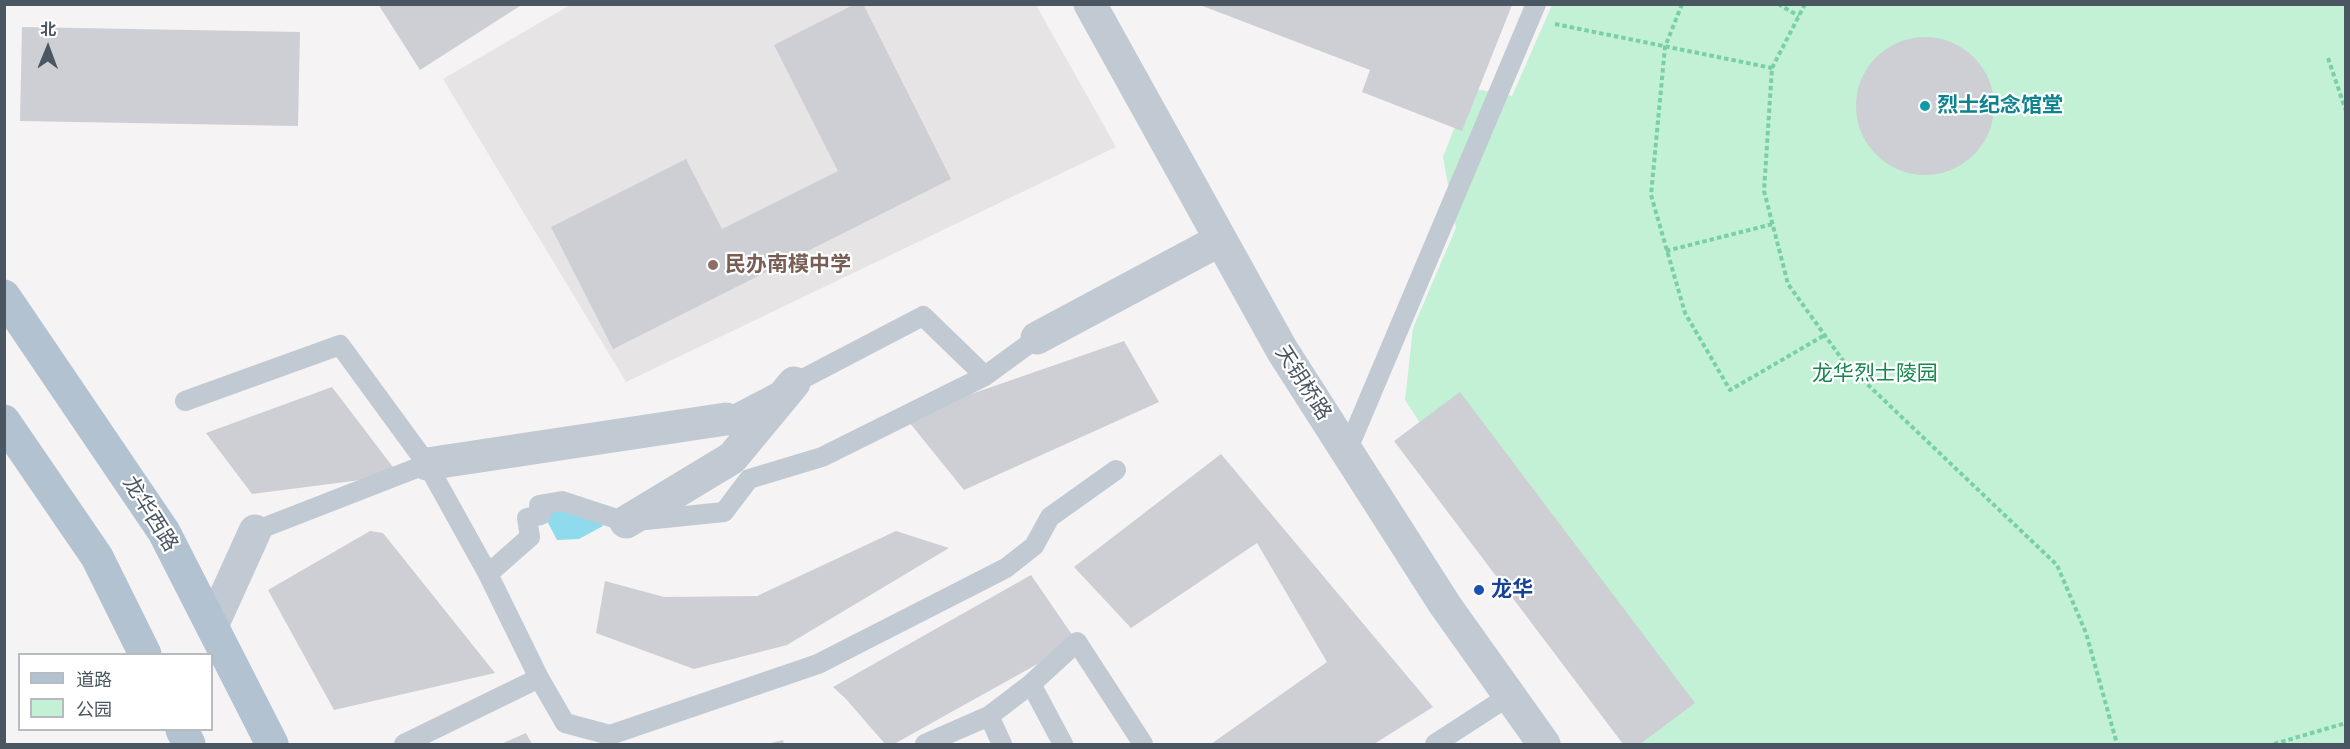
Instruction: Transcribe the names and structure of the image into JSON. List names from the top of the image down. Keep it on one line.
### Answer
{"streets":{"main road":["龙华西路"],"street":["天钥桥路"]},"parks":["龙华烈士陵园"],"places":["烈士纪念馆堂","民办南模中学","龙华"],"legend":["道路","公园"],"north":"top"}
